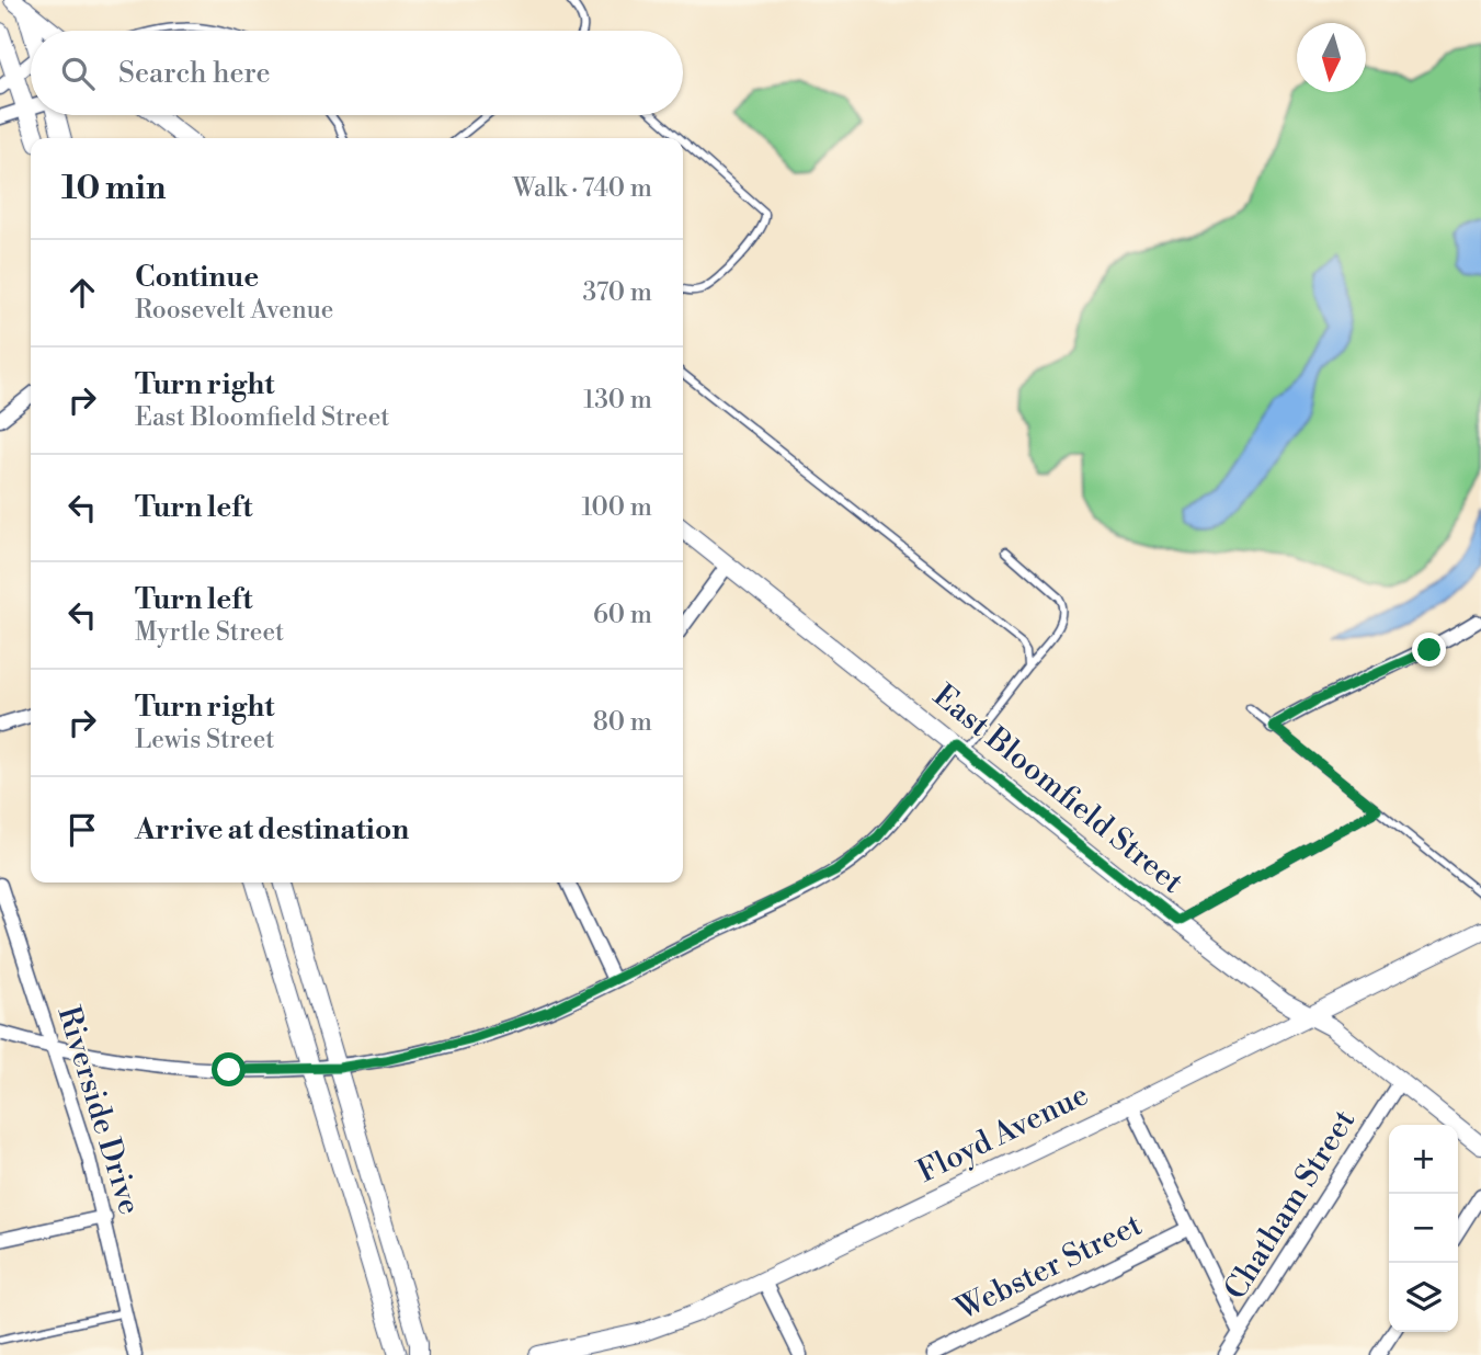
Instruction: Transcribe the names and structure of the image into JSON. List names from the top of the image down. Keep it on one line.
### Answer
{"streets":{"street":["East Bloomfield Street","Riverside Drive","Floyd Avenue","Chatham Street","Webster Street"]},"crossings":[["East Bloomfield Street","Floyd Avenue"],["East Bloomfield Street","Chatham Street"]],"north":"bottom","page":{"search":"Search here","heading":["10 min","Walk · 740 m"],"list":[["Continue","Roosevelt Avenue","370 m"],["Turn right","East Bloomfield Street","130 m"],["Turn left","100 m"],["Turn left","Myrtle Street","60 m"],["Turn right","Lewis Street","80 m"],"Arrive at destination"],"map_buttons":["+","−"]}}
